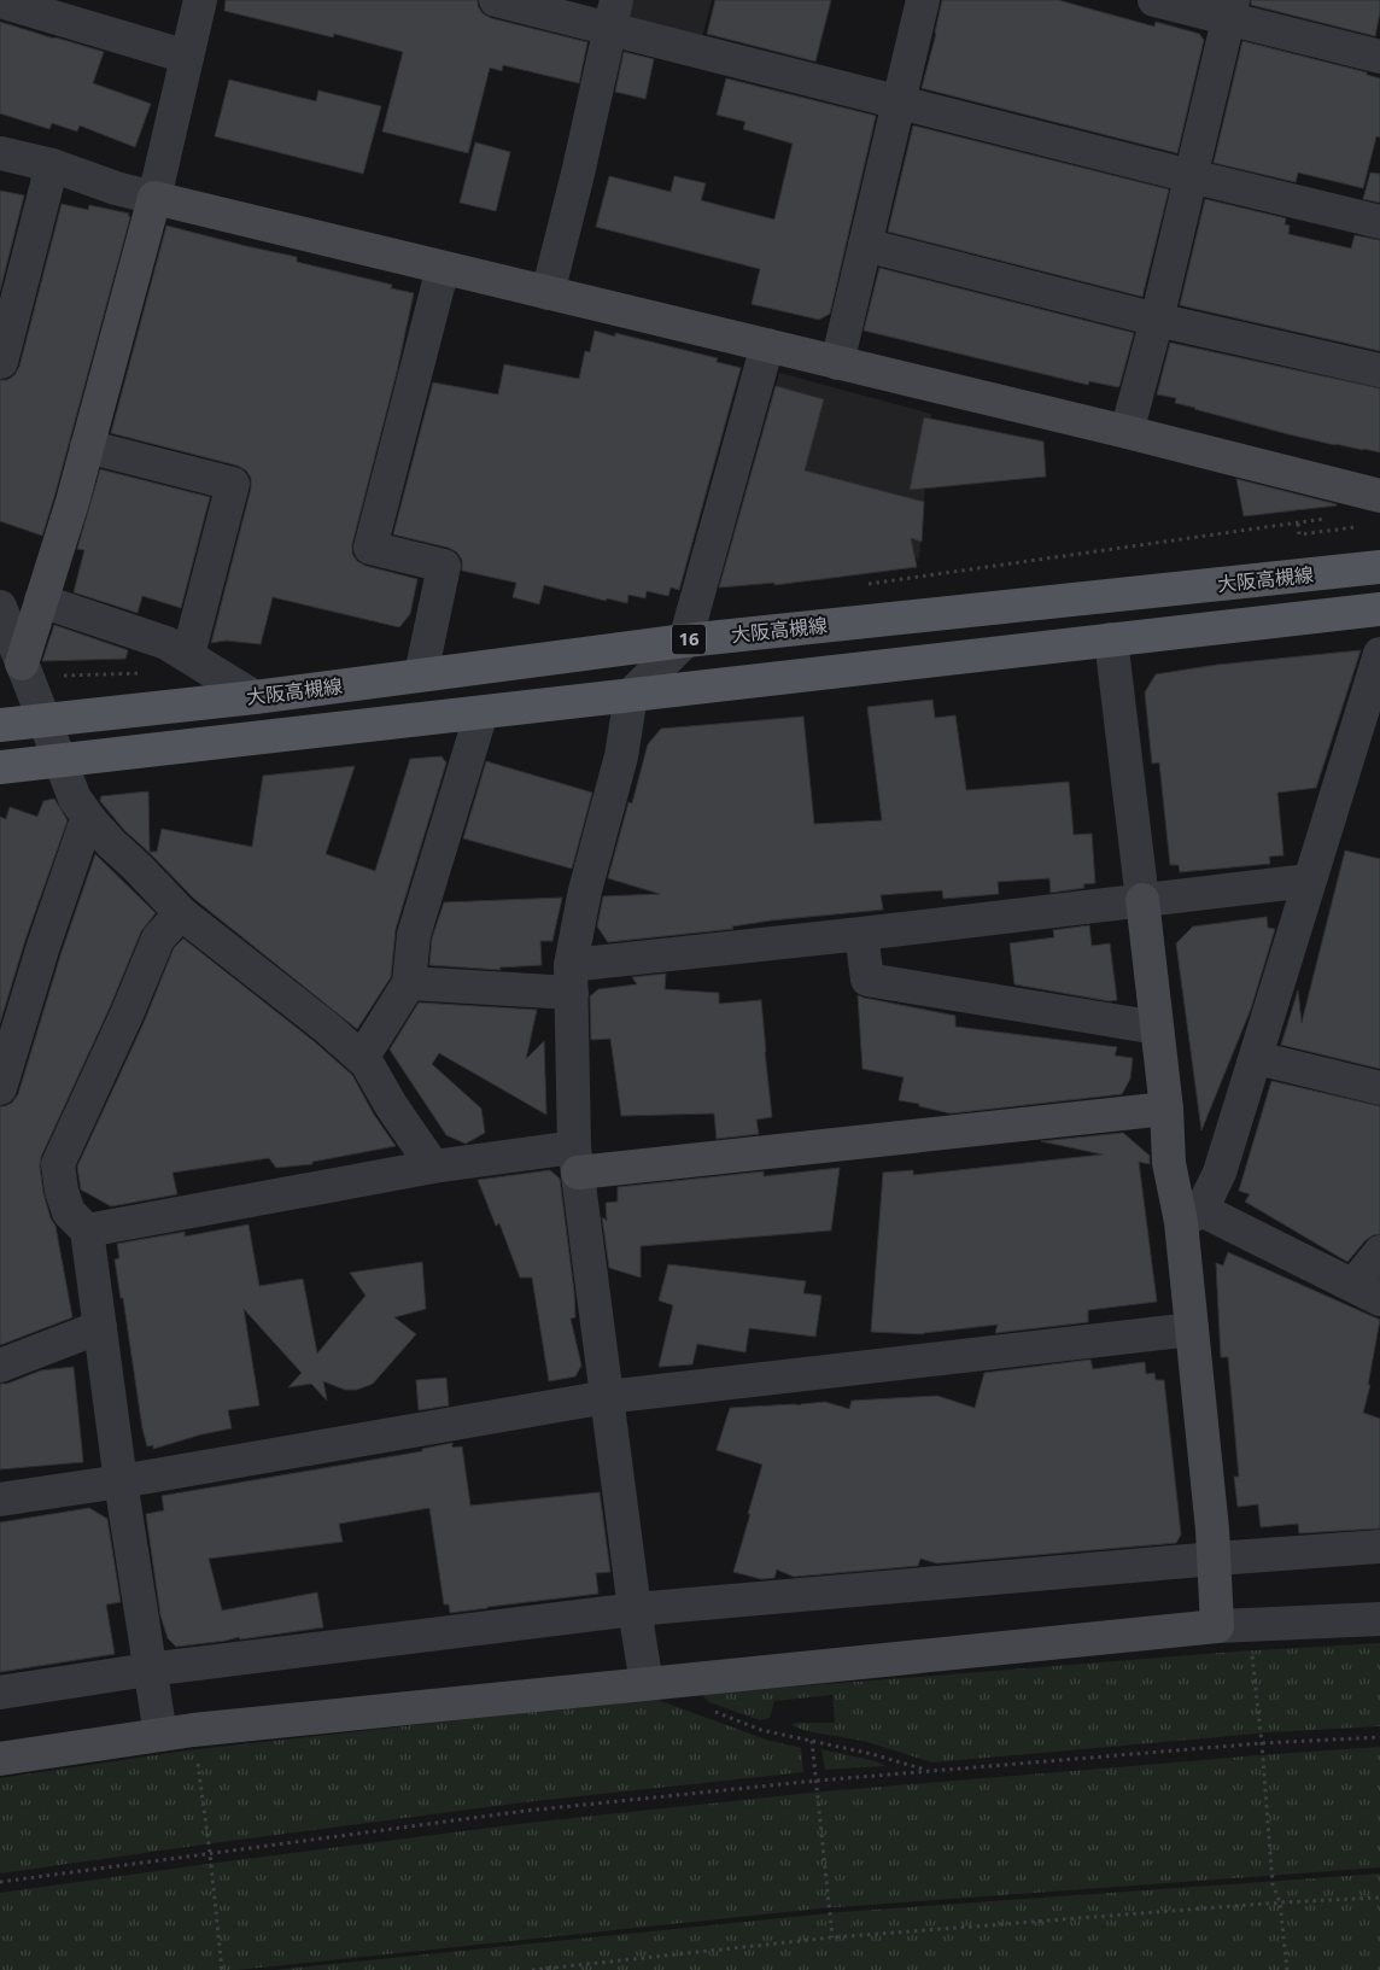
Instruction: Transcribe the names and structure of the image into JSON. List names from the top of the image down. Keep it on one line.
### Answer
{"streets":{"main road":["大阪高槻線","16"]}}
